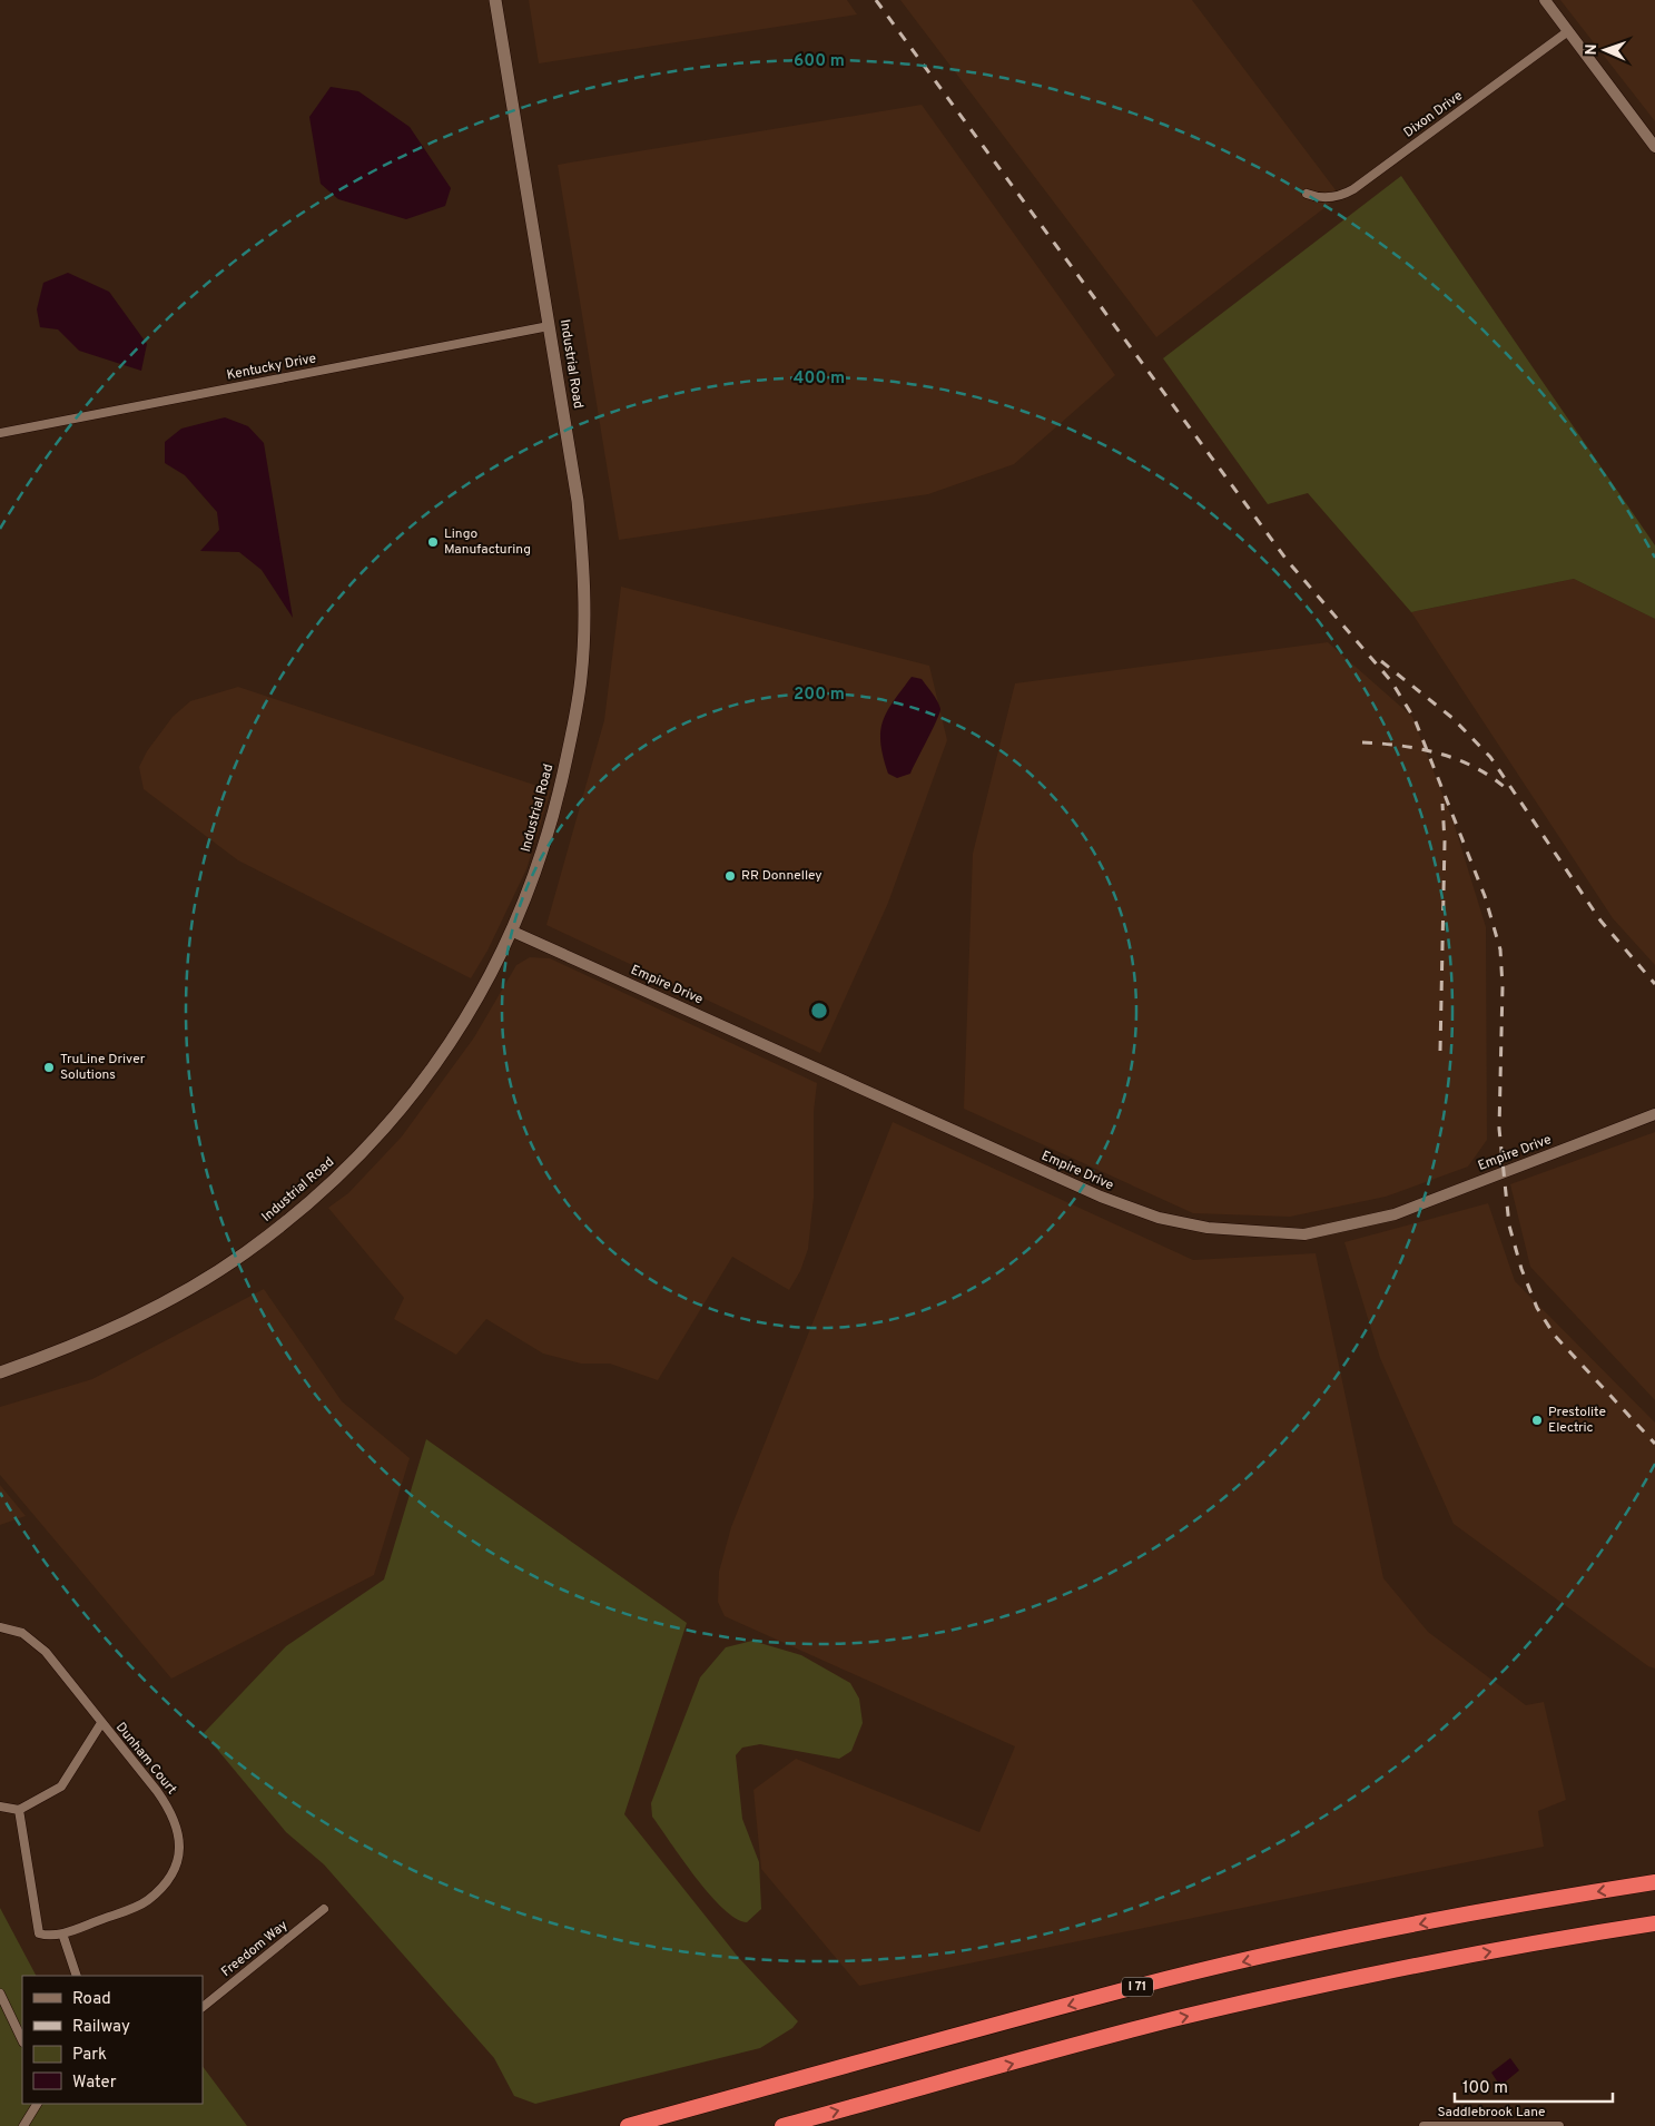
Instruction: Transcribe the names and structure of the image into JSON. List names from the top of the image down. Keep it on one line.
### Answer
{"streets":{"highway":["I 71"],"main road":["Industrial Road"],"street":["Dixon Drive","Kentucky Drive","Empire Drive","Dunham Court","Freedom Way","Saddlebrook Lane"]},"crossings":[["Industrial Road","Kentucky Drive"],["Industrial Road","Empire Drive"]],"places":["Lingo Manufacturing","RR Donnelley","TruLine Driver Solutions","Prestolite Electric"],"legend":["Road","Railway","Park","Water"],"scale_bar":"100 m","north":"left","rings":["600 m","400 m","200 m"]}
